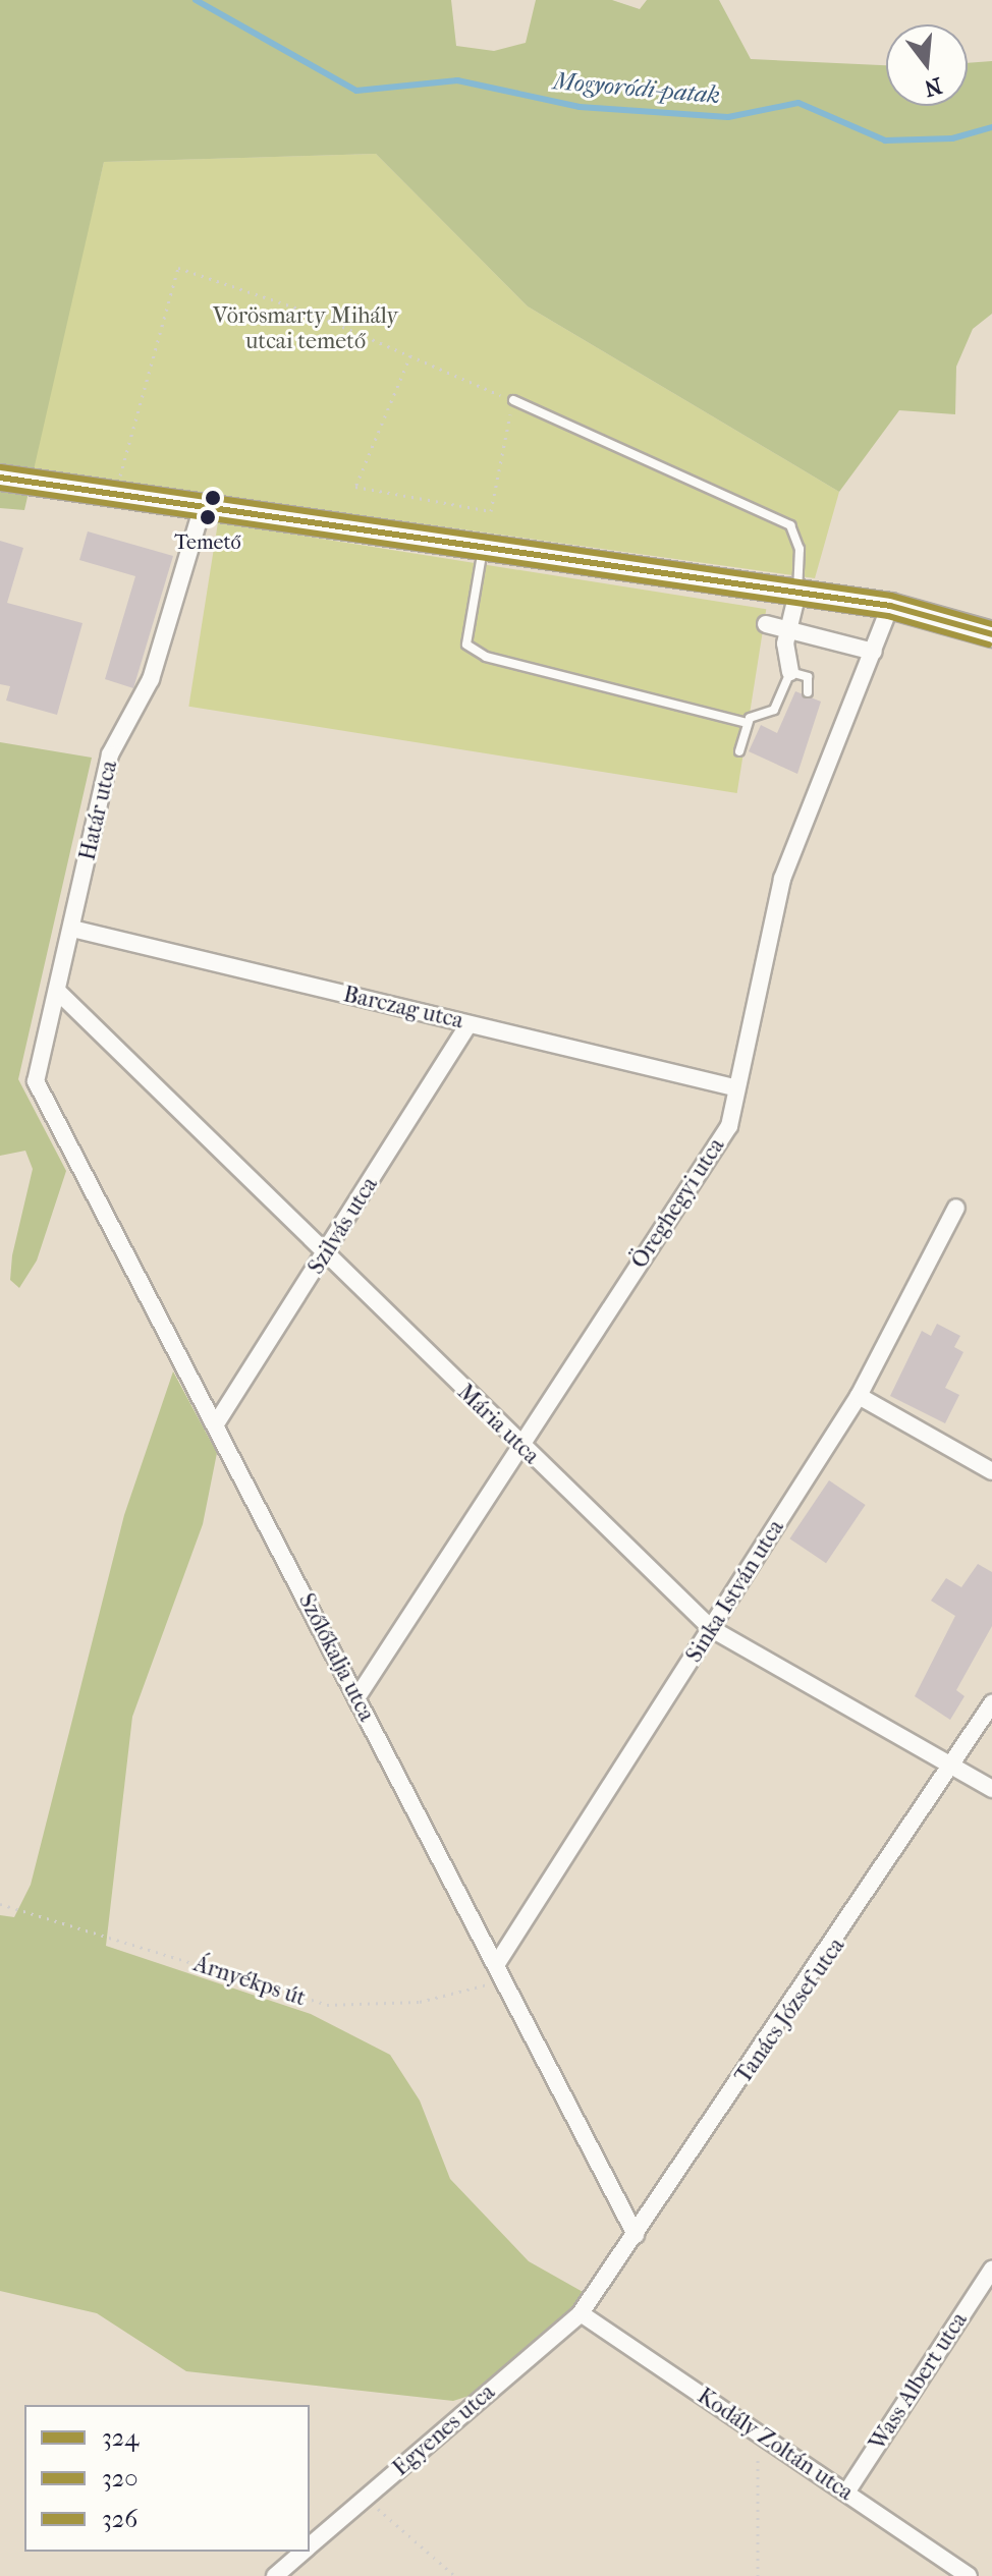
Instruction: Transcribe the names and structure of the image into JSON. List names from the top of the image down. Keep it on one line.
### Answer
{"streets":{"street":["Határ utca","Barczag utca","Öreghegyi utca","Szilvás utca","Mária utca","Sinka István utca","Szőlőkalja utca","Tanács József utca","Wass Albert utca","Egyenes utca","Kodály Zoltán utca"],"path":["Árnyékps út"]},"crossings":[["Határ utca","Barczag utca"],["Határ utca","Mária utca"],["Határ utca","Szőlőkalja utca"],["Barczag utca","Öreghegyi utca"],["Barczag utca","Szilvás utca"],["Öreghegyi utca","Mária utca"],["Öreghegyi utca","Szőlőkalja utca"],["Szilvás utca","Mária utca"],["Szilvás utca","Szőlőkalja utca"],["Mária utca","Sinka István utca"],["Mária utca","Tanács József utca"],["Sinka István utca","Szőlőkalja utca"],["Sinka István utca","Árnyékps út"],["Szőlőkalja utca","Árnyékps út"],["Szőlőkalja utca","Tanács József utca"],["Tanács József utca","Egyenes utca"],["Tanács József utca","Kodály Zoltán utca"],["Wass Albert utca","Kodály Zoltán utca"],["Egyenes utca","Kodály Zoltán utca"]],"water":["Mogyoródi-patak"],"parks":["Vörösmarty Mihály utcai temető"],"places":["Temető"],"lines":["transit line 326","transit line 324","transit line 320"],"legend":["324","320","326"],"north":"bottom"}
